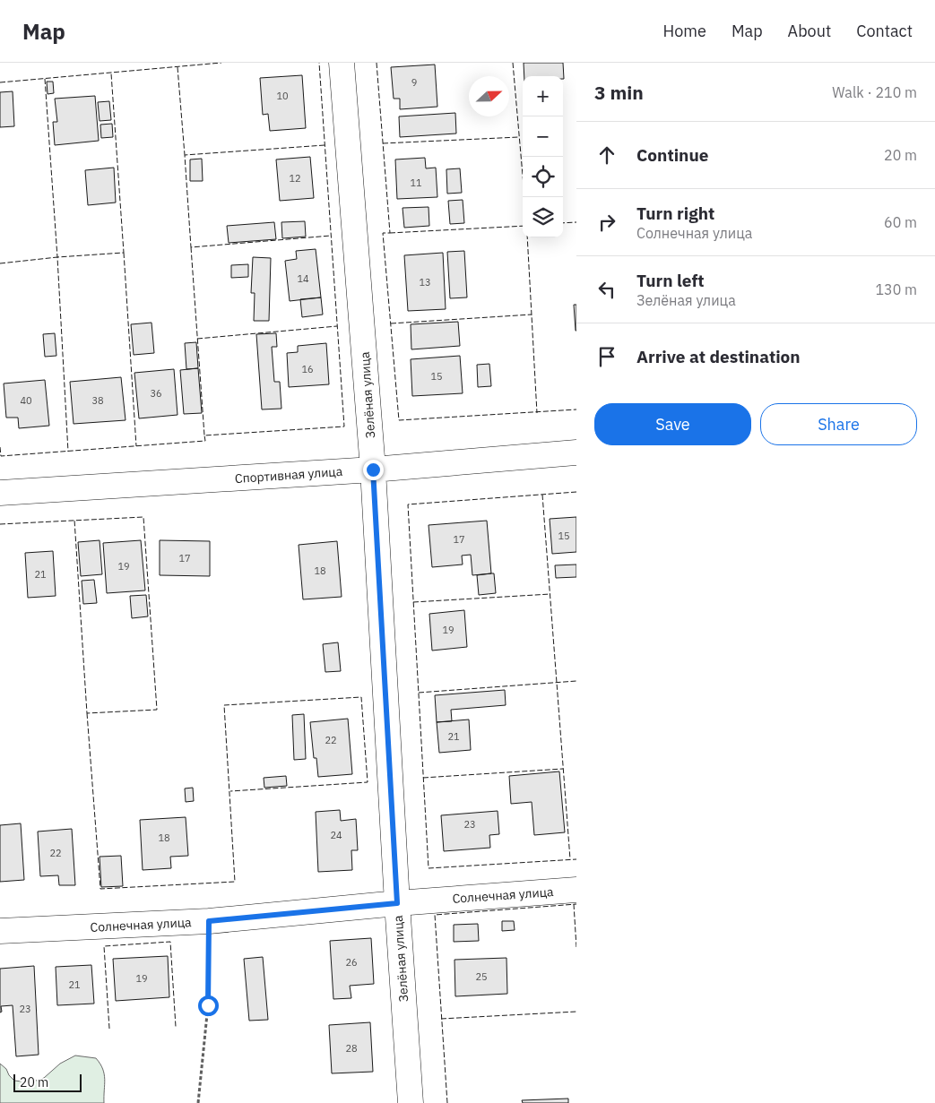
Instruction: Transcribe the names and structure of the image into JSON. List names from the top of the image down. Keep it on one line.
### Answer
{"streets":{"street":["Зелёная улица","Спортивная улица","Солнечная улица"]},"crossings":[["Зелёная улица","Спортивная улица"],["Зелёная улица","Солнечная улица"]],"house_numbers":["9","10","12","11","14","13","16","15","36","40","38","15","17","17","19","18","21","19","21","22","23","24","18","22","26","25","19","21","23","28"],"scale_bar":"20 m","north":"right","page":{"header":"Map","nav":["Home","Map","About","Contact"],"heading":["3 min","Walk · 210 m"],"map_buttons":["+","−"],"list":[["Continue","20 m"],["Turn right","Солнечная улица","60 m"],["Turn left","Зелёная улица","130 m"],"Arrive at destination"],"buttons":["Save","Share"],"scale":"20 m"}}
